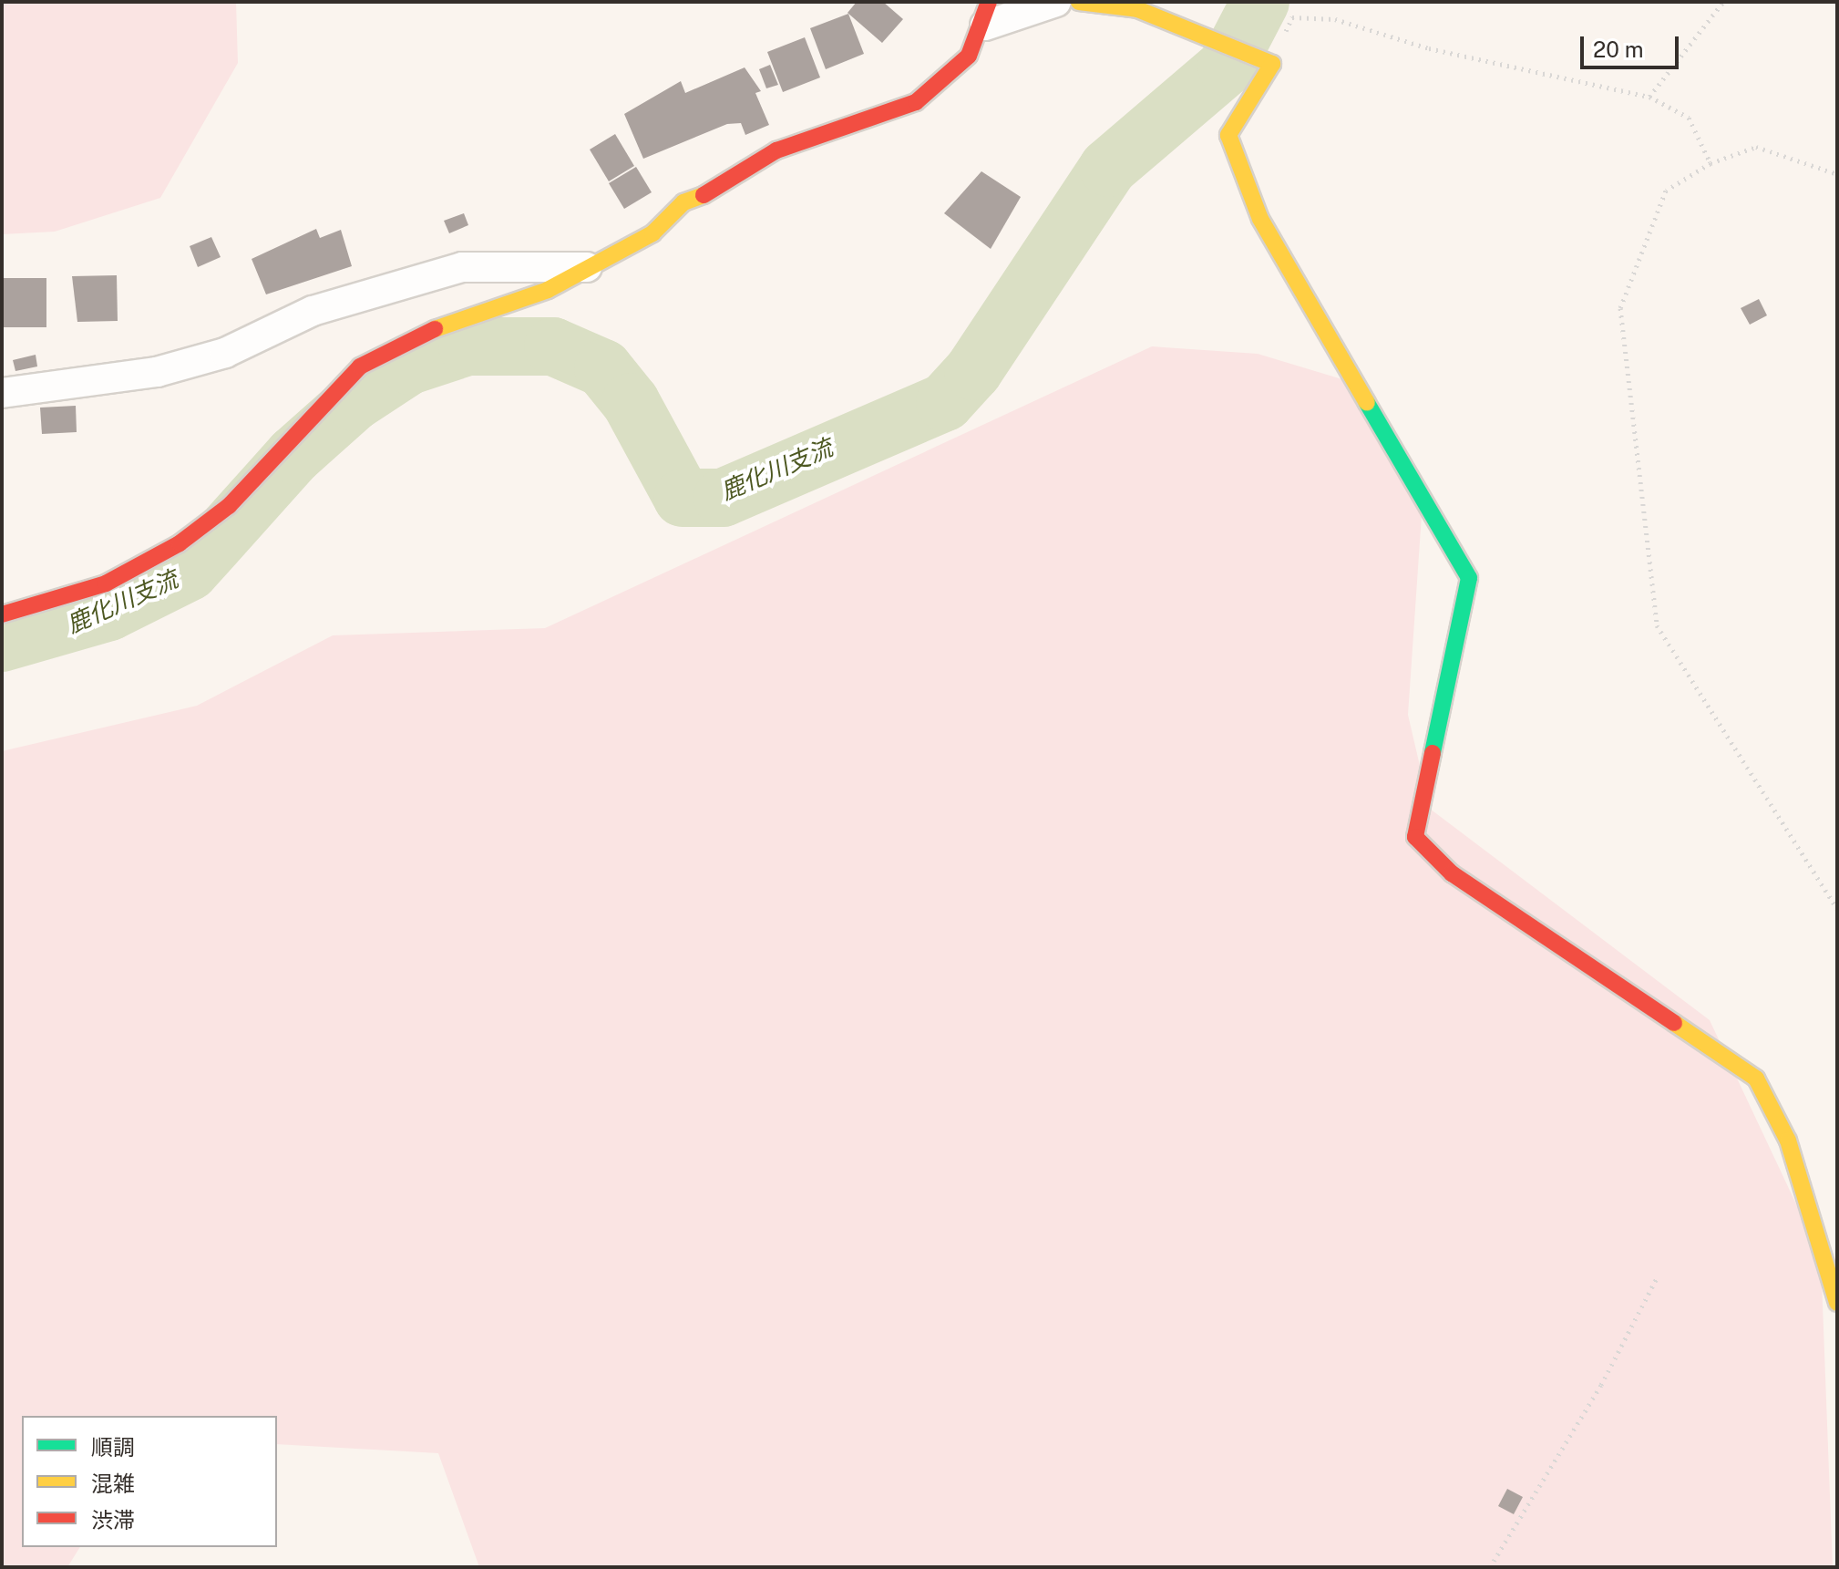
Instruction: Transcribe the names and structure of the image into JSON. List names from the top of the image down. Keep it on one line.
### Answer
{"water":["鹿化川支流"],"legend":["順調","混雑","渋滞"],"scale_bar":"20 m"}
